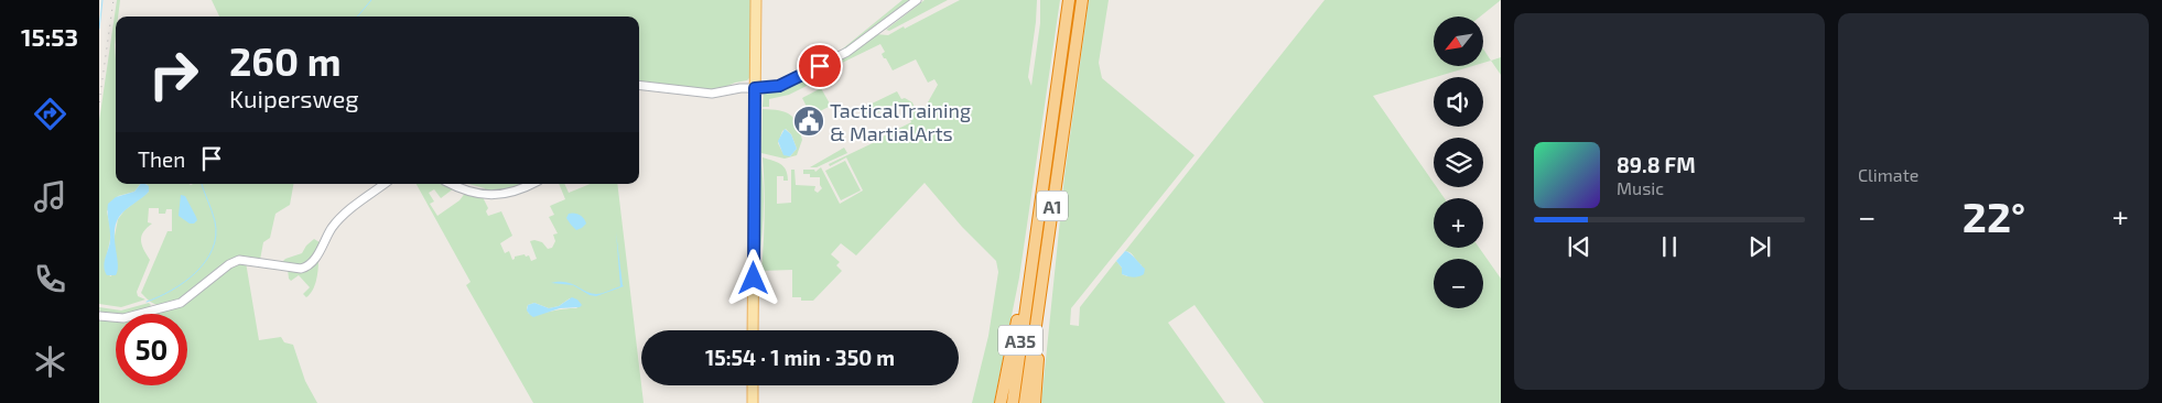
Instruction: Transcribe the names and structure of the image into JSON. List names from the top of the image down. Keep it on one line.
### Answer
{"streets":{"highway":["A1","A35"]},"crossings":[["A1","A35"]],"places":{"public building":["TacticalTraining & MartialArts"]},"north":"bottom left","page":{"tabs":"15:53","tile":"Climate","map_buttons":["+","−"],"turn":["260 m","Kuipersweg"],"then":"Then","song":["89.8 FM","Music"],"heat":["−","22°","+"],"limit":"50","trip":"15:54 · 1 min · 350 m"}}
